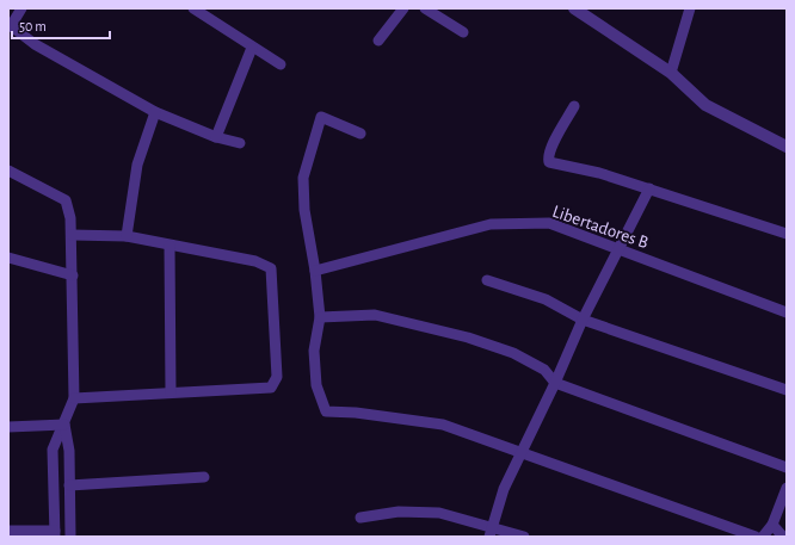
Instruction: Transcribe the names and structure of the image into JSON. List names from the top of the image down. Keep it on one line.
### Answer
{"streets":{"street":["Libertadores B"]},"scale_bar":"50 m"}
